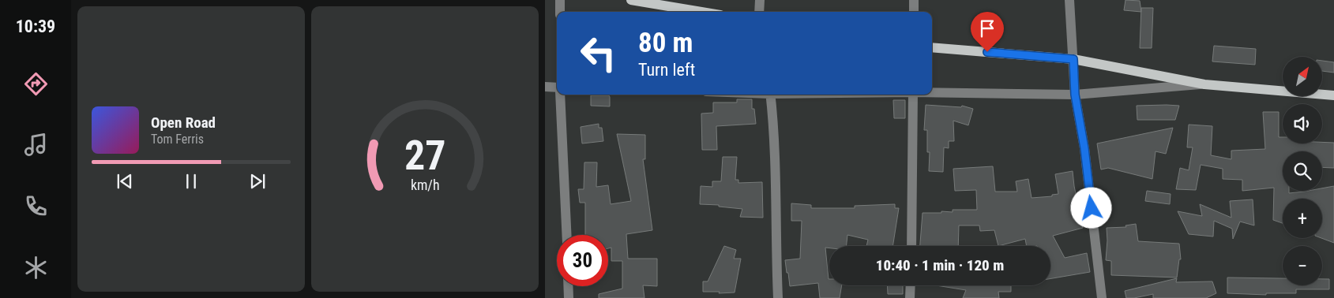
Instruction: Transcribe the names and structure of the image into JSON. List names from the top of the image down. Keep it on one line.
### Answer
{"north":"top right","page":{"tabs":"10:39","turn":["80 m","Turn left"],"map_buttons":["+","−"],"song":["Open Road","Tom Ferris"],"limit":"30","trip":"10:40 · 1 min · 120 m","gauge":["27","km/h"]}}
